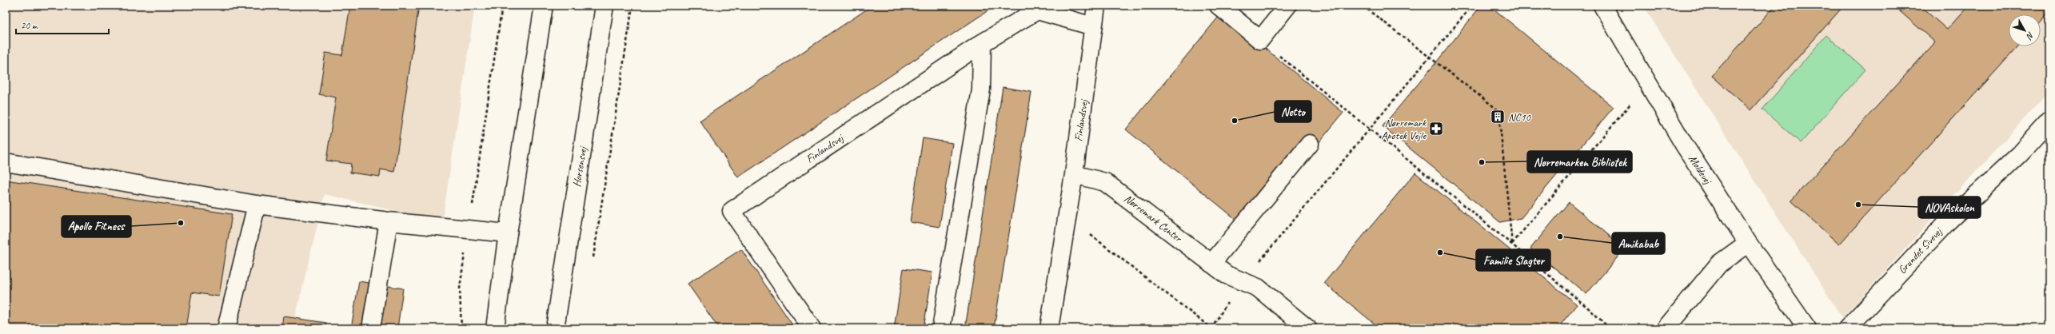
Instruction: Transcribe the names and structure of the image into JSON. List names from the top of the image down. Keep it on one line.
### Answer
{"streets":{"street":["Finlandsvej","Horsensvej","Moldevej","Nørremark Center","Grundet Sivevej"]},"crossings":[["Finlandsvej","Nørremark Center"]],"places":{"building":["NC10"],"other":["Netto","Nørremarken Bibliotek","NOVAskolen","Apollo Fitness","Amikabab","Familie Slagter"],"pharmacy":["Nørremark Apotek Vejle"]},"scale_bar":"20 m","north":"bottom right"}
